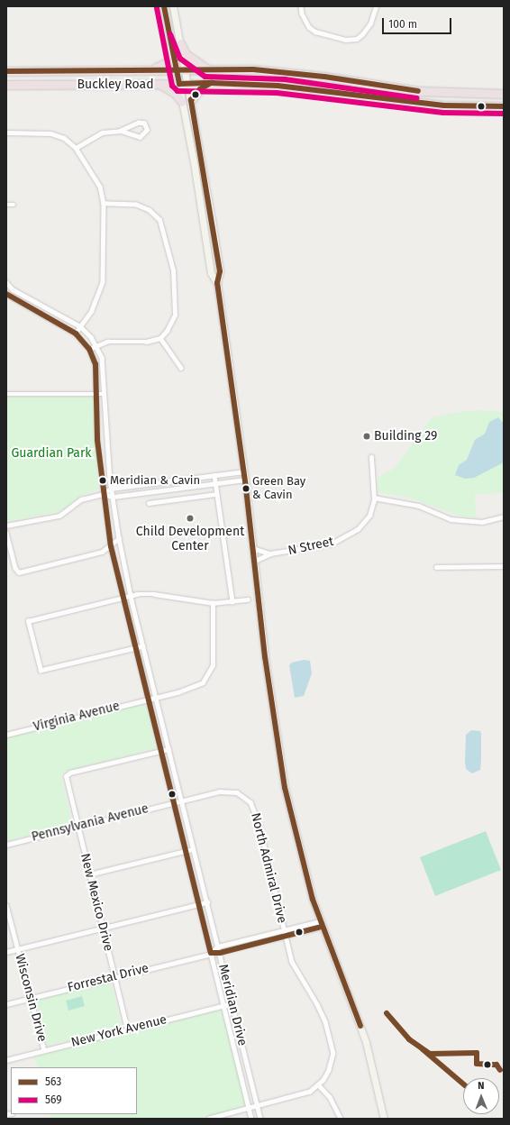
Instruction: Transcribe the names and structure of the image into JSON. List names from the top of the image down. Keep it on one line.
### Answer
{"streets":{"highway":["Buckley Road"],"street":["N Street","Virginia Avenue","Pennsylvania Avenue","North Admiral Drive","New Mexico Drive","Forrestal Drive","Wisconsin Drive","Meridian Drive","New York Avenue"]},"crossings":[["Virginia Avenue","Meridian Drive"],["Pennsylvania Avenue","North Admiral Drive"],["Pennsylvania Avenue","New Mexico Drive"],["Pennsylvania Avenue","Meridian Drive"],["North Admiral Drive","Forrestal Drive"],["North Admiral Drive","Meridian Drive"],["New Mexico Drive","Forrestal Drive"],["New Mexico Drive","Meridian Drive"],["New Mexico Drive","New York Avenue"],["Forrestal Drive","Wisconsin Drive"],["Forrestal Drive","Meridian Drive"],["Wisconsin Drive","New York Avenue"],["Meridian Drive","New York Avenue"]],"parks":["Guardian Park"],"places":["Building 29","Meridian & Cavin","Green Bay & Cavin","Child Development Center"],"lines":["transit line 563","transit line 569"],"legend":["563","569"],"scale_bar":"100 m","north":"top"}
